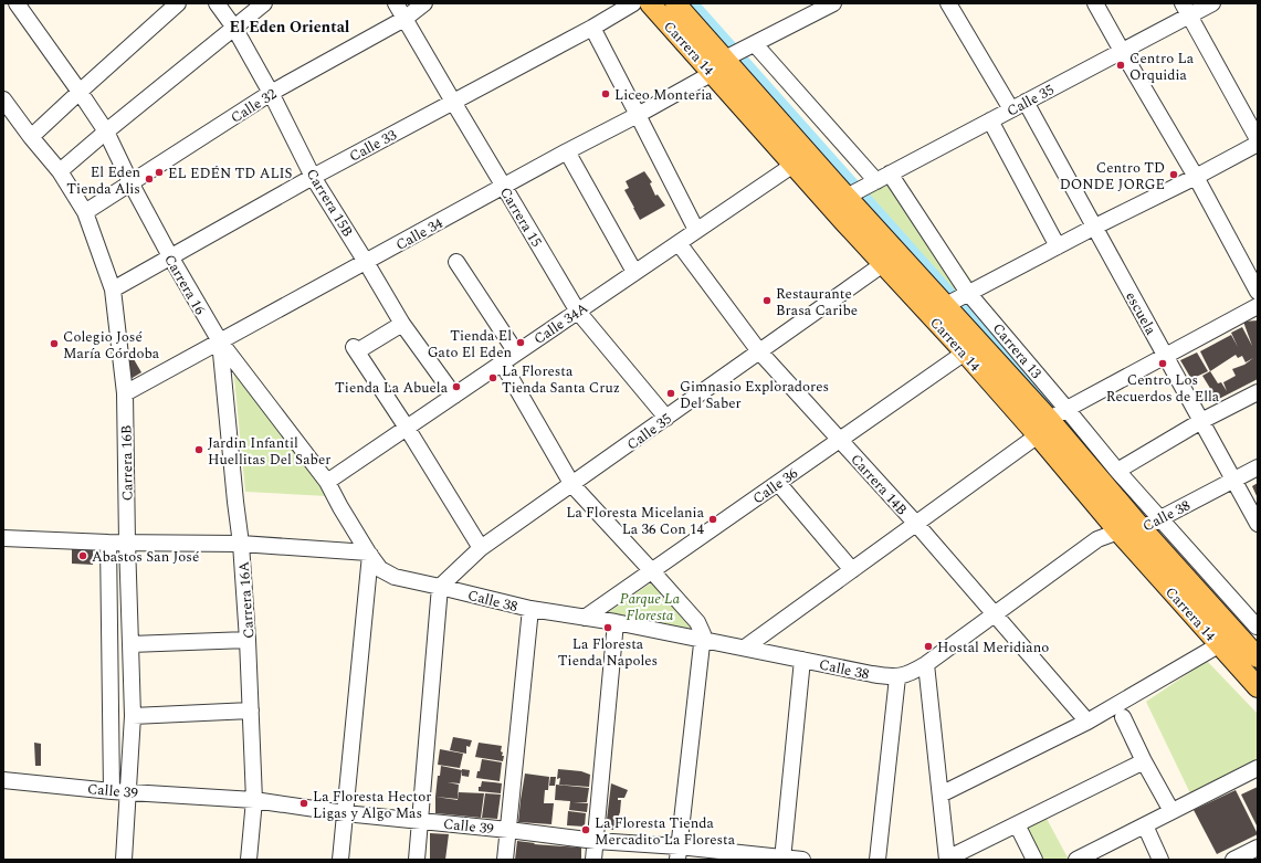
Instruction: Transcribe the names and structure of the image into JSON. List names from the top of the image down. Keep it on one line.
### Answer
{"streets":{"main road":["Carrera 14"],"street":["Calle 35","Calle 32","Calle 33","Carrera 15B","Carrera 15","Calle 34","Carrera 16","escuela","Calle 34A","Carrera 16B","Carrera 14B","Calle 36","Calle 38","Carrera 16A","Calle 39"]},"crossings":[["Carrera 14","Calle 35"],["Carrera 14","Calle 34"],["Carrera 14","Calle 34A"],["Carrera 14","Calle 36"],["Carrera 14","Calle 38"],["Calle 35","Carrera 15"],["Calle 35","escuela"],["Calle 35","Carrera 14B"],["Calle 35","Calle 38"],["Calle 32","Carrera 15B"],["Calle 32","Carrera 15"],["Calle 32","Carrera 16"],["Calle 32","Carrera 16B"],["Calle 33","Carrera 15B"],["Calle 33","Carrera 15"],["Calle 33","Carrera 16"],["Calle 33","Carrera 16B"],["Carrera 15B","Calle 34"],["Carrera 15B","Calle 34A"],["Carrera 15","Calle 34"],["Carrera 15","Calle 34A"],["Calle 34","Carrera 16"],["Calle 34","Carrera 16B"],["Calle 34","Carrera 16A"],["Carrera 16","Calle 34A"],["Carrera 16","Calle 38"],["Carrera 16","Carrera 16A"],["escuela","Calle 38"],["Calle 34A","Carrera 14B"],["Carrera 16B","Calle 39"],["Carrera 14B","Calle 36"],["Carrera 14B","Calle 38"],["Calle 36","Calle 38"],["Carrera 16A","Calle 39"]],"districts":["El Eden Oriental"],"parks":["Parque La Floresta"],"places":["Centro La Orquidia","Liceo Monteria","EL EDÉN TD ALIS","Centro TD DONDE JORGE","El Eden Tienda Alis","Restaurante Brasa Caribe","Tienda El Gato El Eden","Colegio José María Córdoba","Centro Los Recuerdos de Ella","La Floresta Tienda Santa Cruz","Tienda La Abuela","Gimnasio Exploradores Del Saber","Jardin Infantil Huellitas Del Saber","La Floresta Micelania La 36 Con 14","Abastos San José","La Floresta Tienda Napoles","Hostal Meridiano","La Floresta Hector Ligas y Algo Mas","La Floresta Tienda Mercadito La Floresta"]}
